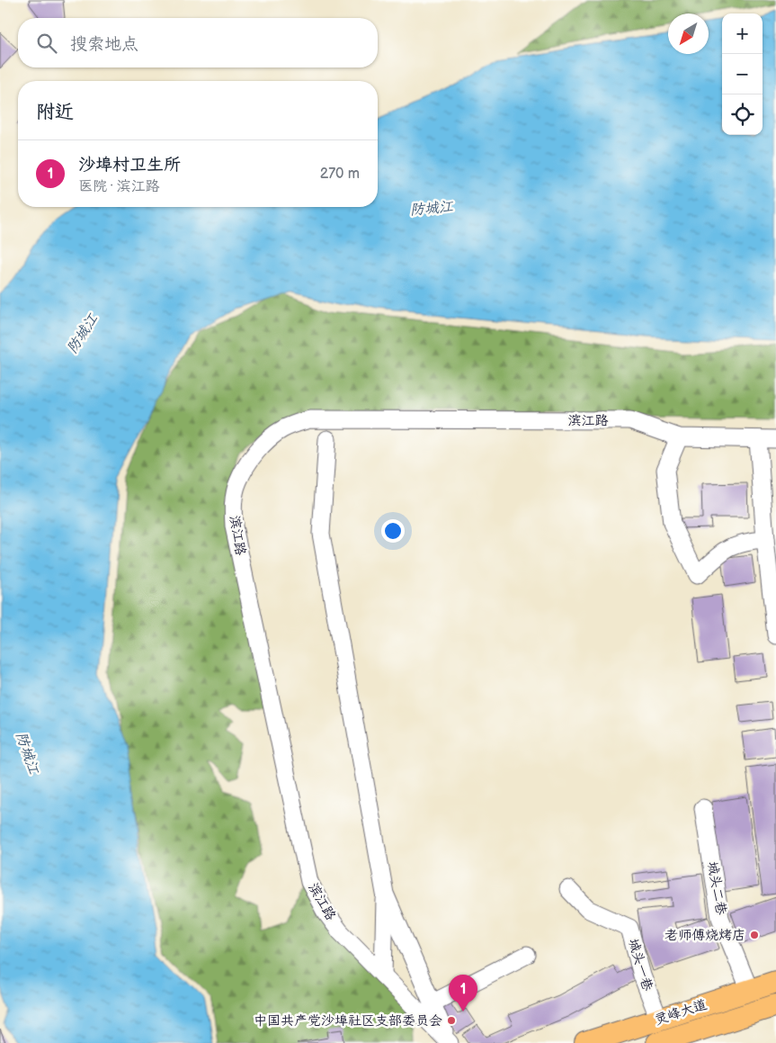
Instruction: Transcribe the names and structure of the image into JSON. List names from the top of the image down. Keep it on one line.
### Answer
{"streets":{"main road":["灵峰大道"],"street":["滨江路","城头二巷","城头一巷"]},"crossings":[["城头二巷","灵峰大道"],["城头一巷","灵峰大道"]],"water":["防城江"],"places":["老师傅烧烤店","中国共产党沙埠社区支部委员会"],"north":"bottom left","page":{"map_buttons":["+","−"],"search":"搜索地点","heading":"附近","list":[{"mark":"1","name":"沙埠村卫生所","note":"医院 · 滨江路","value":"270 m"}],"pins":"1"}}
